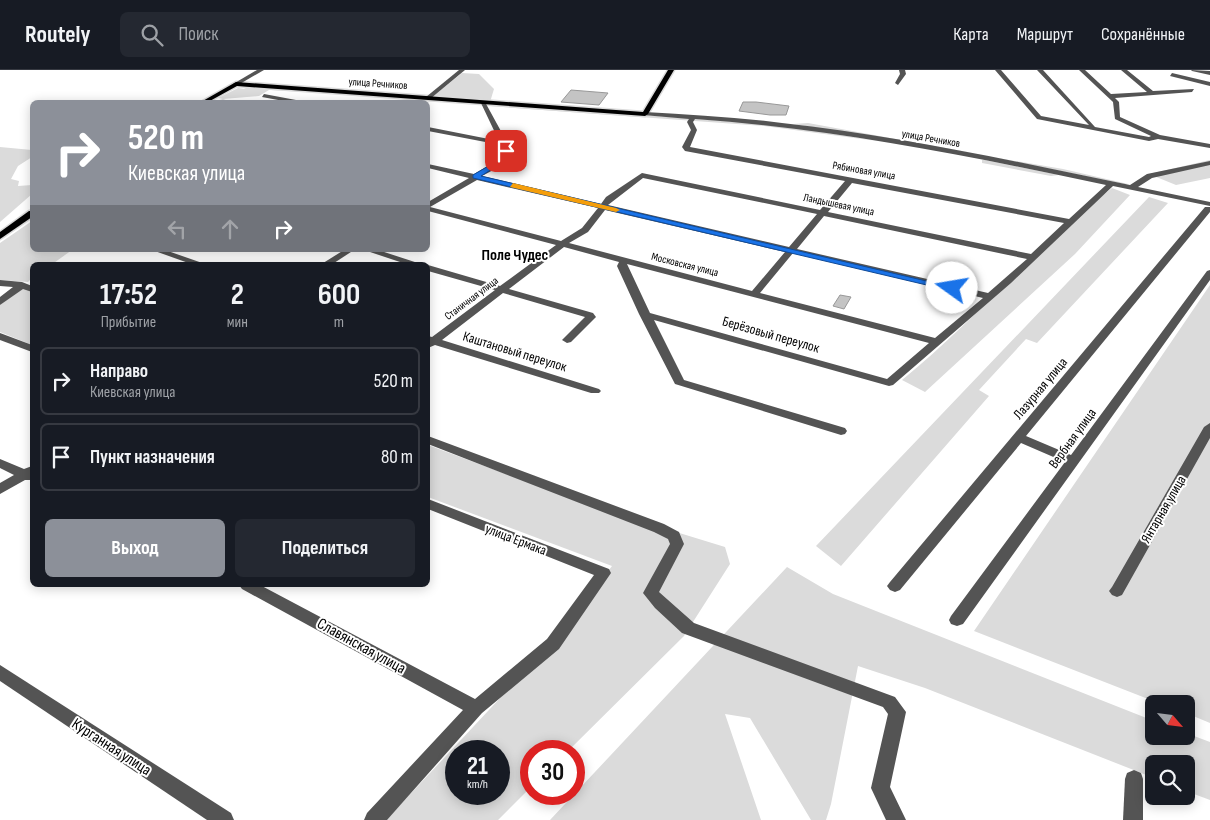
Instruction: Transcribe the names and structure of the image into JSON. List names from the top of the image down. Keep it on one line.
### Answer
{"streets":{"main road":["улица Речников"],"street":["Рябиновая улица","Ландышевая улица","Московская улица","Станичная улица","Берёзовый переулок","Каштановый переулок","Лазурная улица","Вербная улица","Янтарная улица","улица Ермака","Славянская улица","Курганная улица"]},"crossings":[["улица Речников","Рябиновая улица"],["улица Речников","Лазурная улица"],["Ландышевая улица","Станичная улица"],["Московская улица","Станичная улица"],["Московская улица","Берёзовый переулок"],["улица Ермака","Славянская улица"]],"districts":["Поле Чудес"],"north":"bottom right","page":{"header":"Routely","search":"Поиск","nav":["Карта","Маршрут","Сохранённые"],"turn":["520 m","Киевская улица"],"eta":["17:52","Прибытие","2","мин","600","m"],"list":[{"name":"Направо","note":"Киевская улица","value":"520 m"},{"name":"Пункт назначения","value":"80 m"}],"buttons":["Выход","Поделиться"],"speed":"21 km/h","limit":"30"}}
